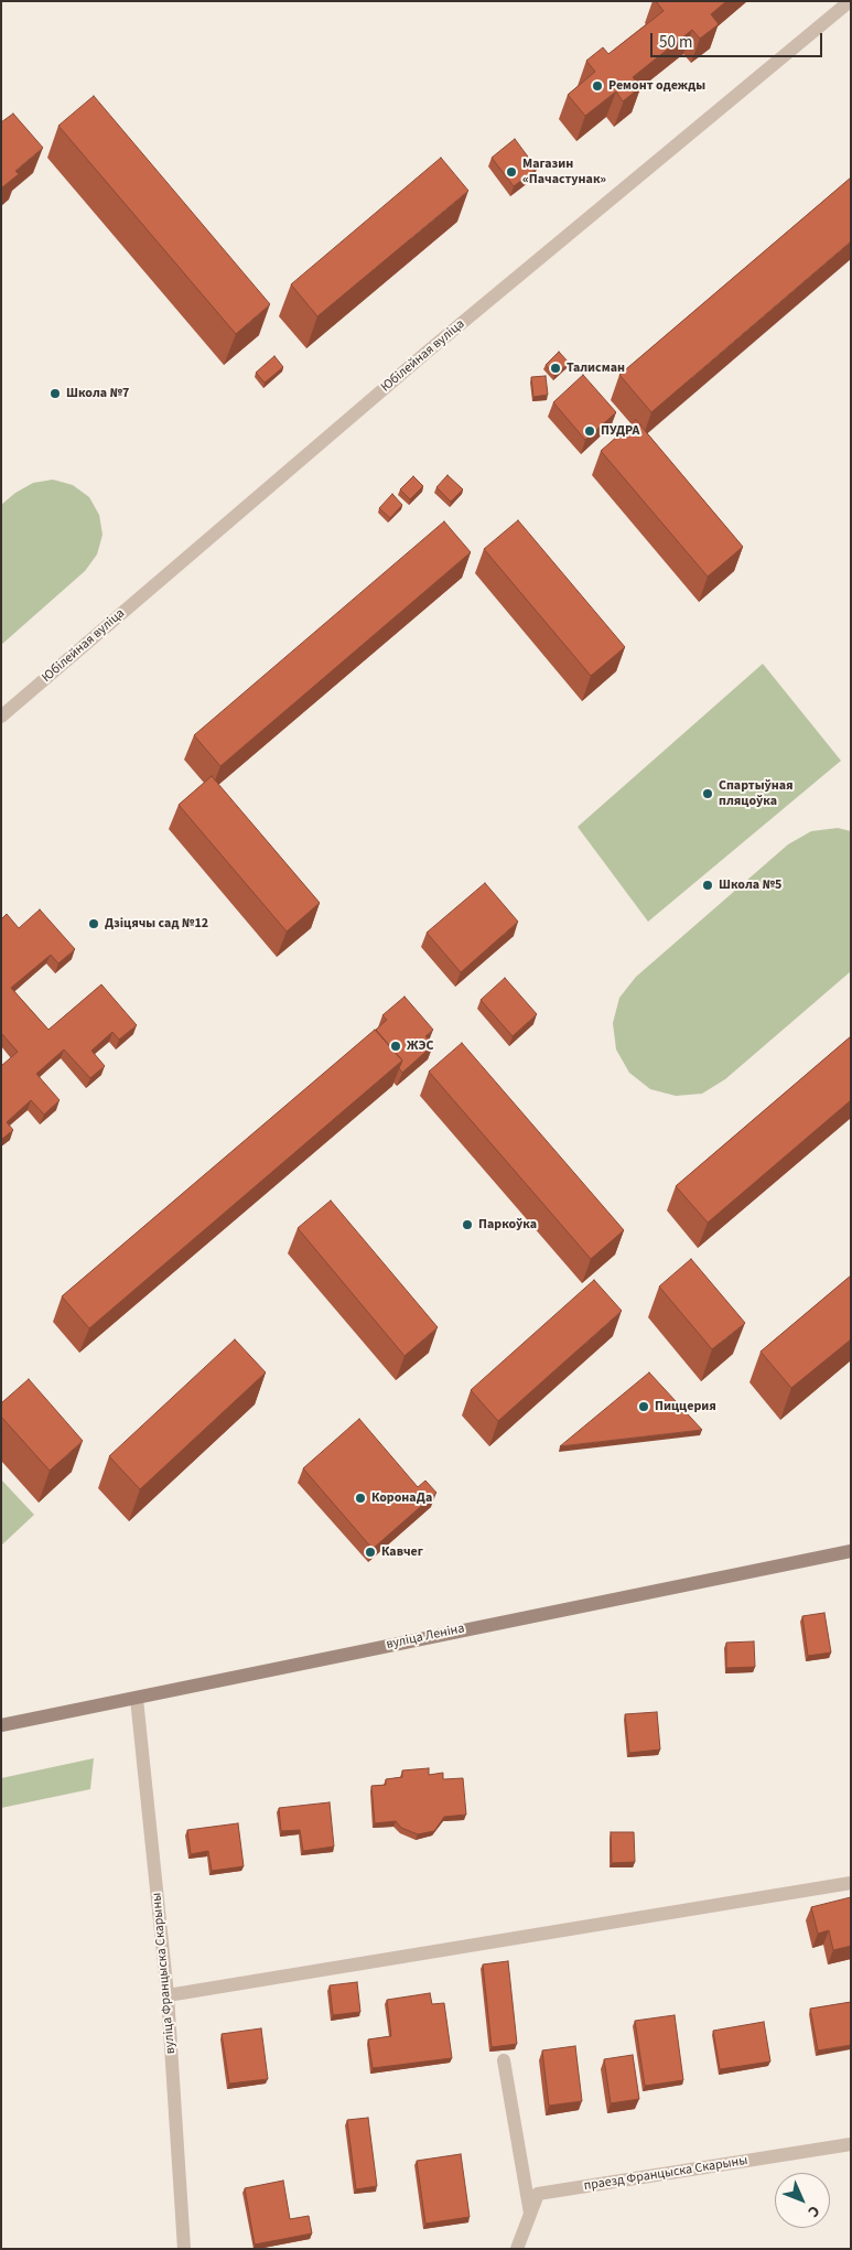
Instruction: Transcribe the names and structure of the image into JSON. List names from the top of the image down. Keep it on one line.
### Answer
{"streets":{"main road":["вуліца Леніна"],"street":["Юбілейная вуліца","вуліца Францыска Скарыны","праезд Францыска Скарыны"]},"crossings":[["вуліца Леніна","вуліца Францыска Скарыны"]],"places":["Ремонт одежды","Магазин «Пачастунак»","Талисман","Школа №7","ПУДРА","Спартыўная пляцоўка","Школа №5","Дзіцячы сад №12","ЖЭС","Паркоўка","Пиццерия","КоронаДа","Кавчег"],"scale_bar":"50 m","north":"bottom right"}
